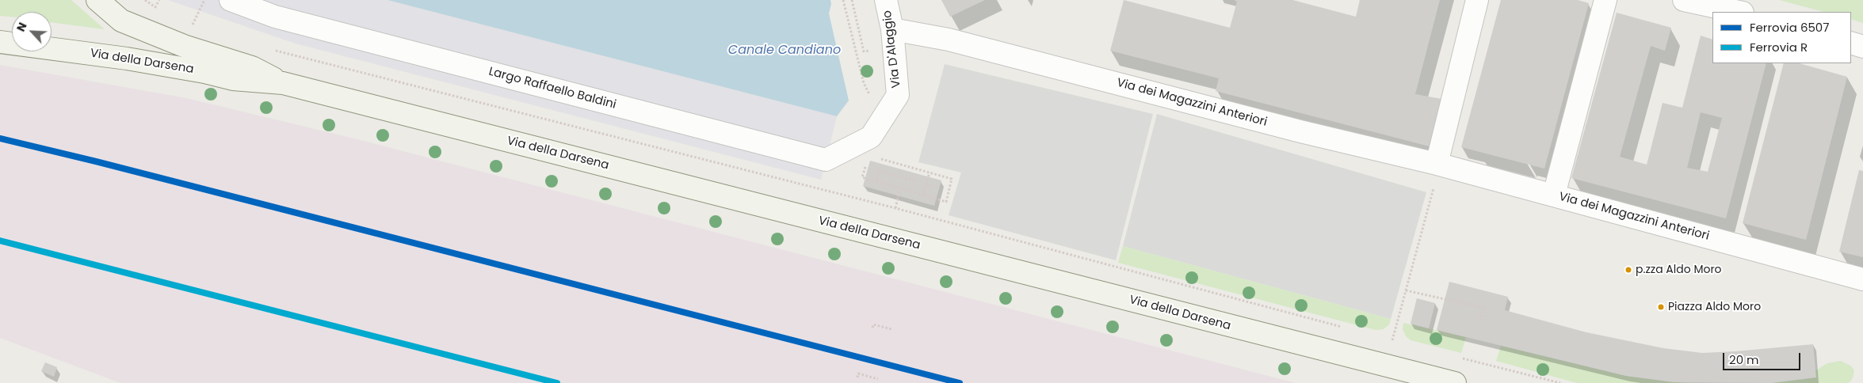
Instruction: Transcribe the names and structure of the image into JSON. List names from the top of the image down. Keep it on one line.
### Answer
{"streets":{"street":["Via D'Alaggio","Via della Darsena","Largo Raffaello Baldini","Via dei Magazzini Anteriori"]},"crossings":[["Via D'Alaggio","Largo Raffaello Baldini"],["Via D'Alaggio","Via dei Magazzini Anteriori"]],"water":["Canale Candiano"],"places":["p.zza Aldo Moro","Piazza Aldo Moro"],"lines":["rail line 6507","rail line R"],"legend":["Ferrovia 6507","Ferrovia R"],"scale_bar":"20 m","north":"top left"}
